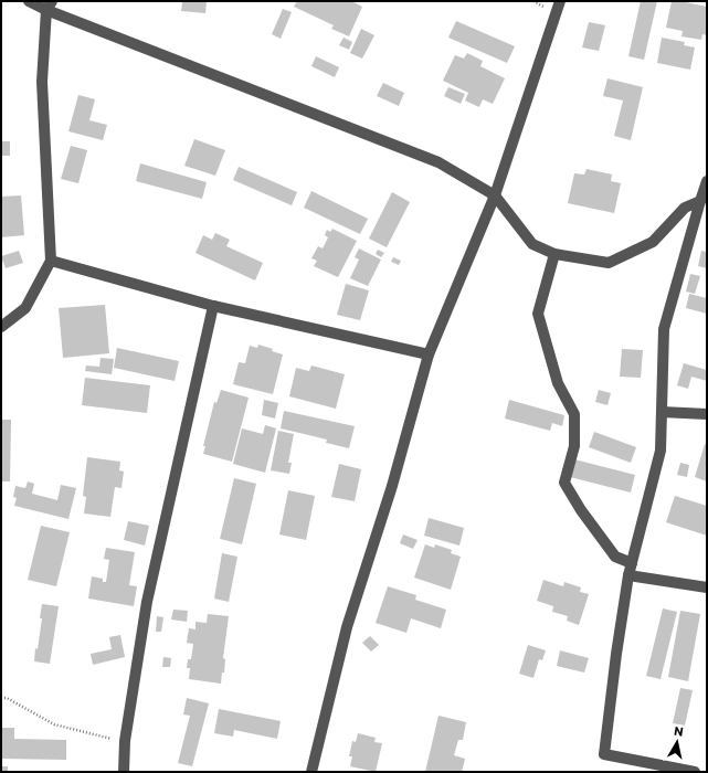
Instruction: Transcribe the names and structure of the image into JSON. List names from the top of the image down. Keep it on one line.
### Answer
{"north":"top"}
